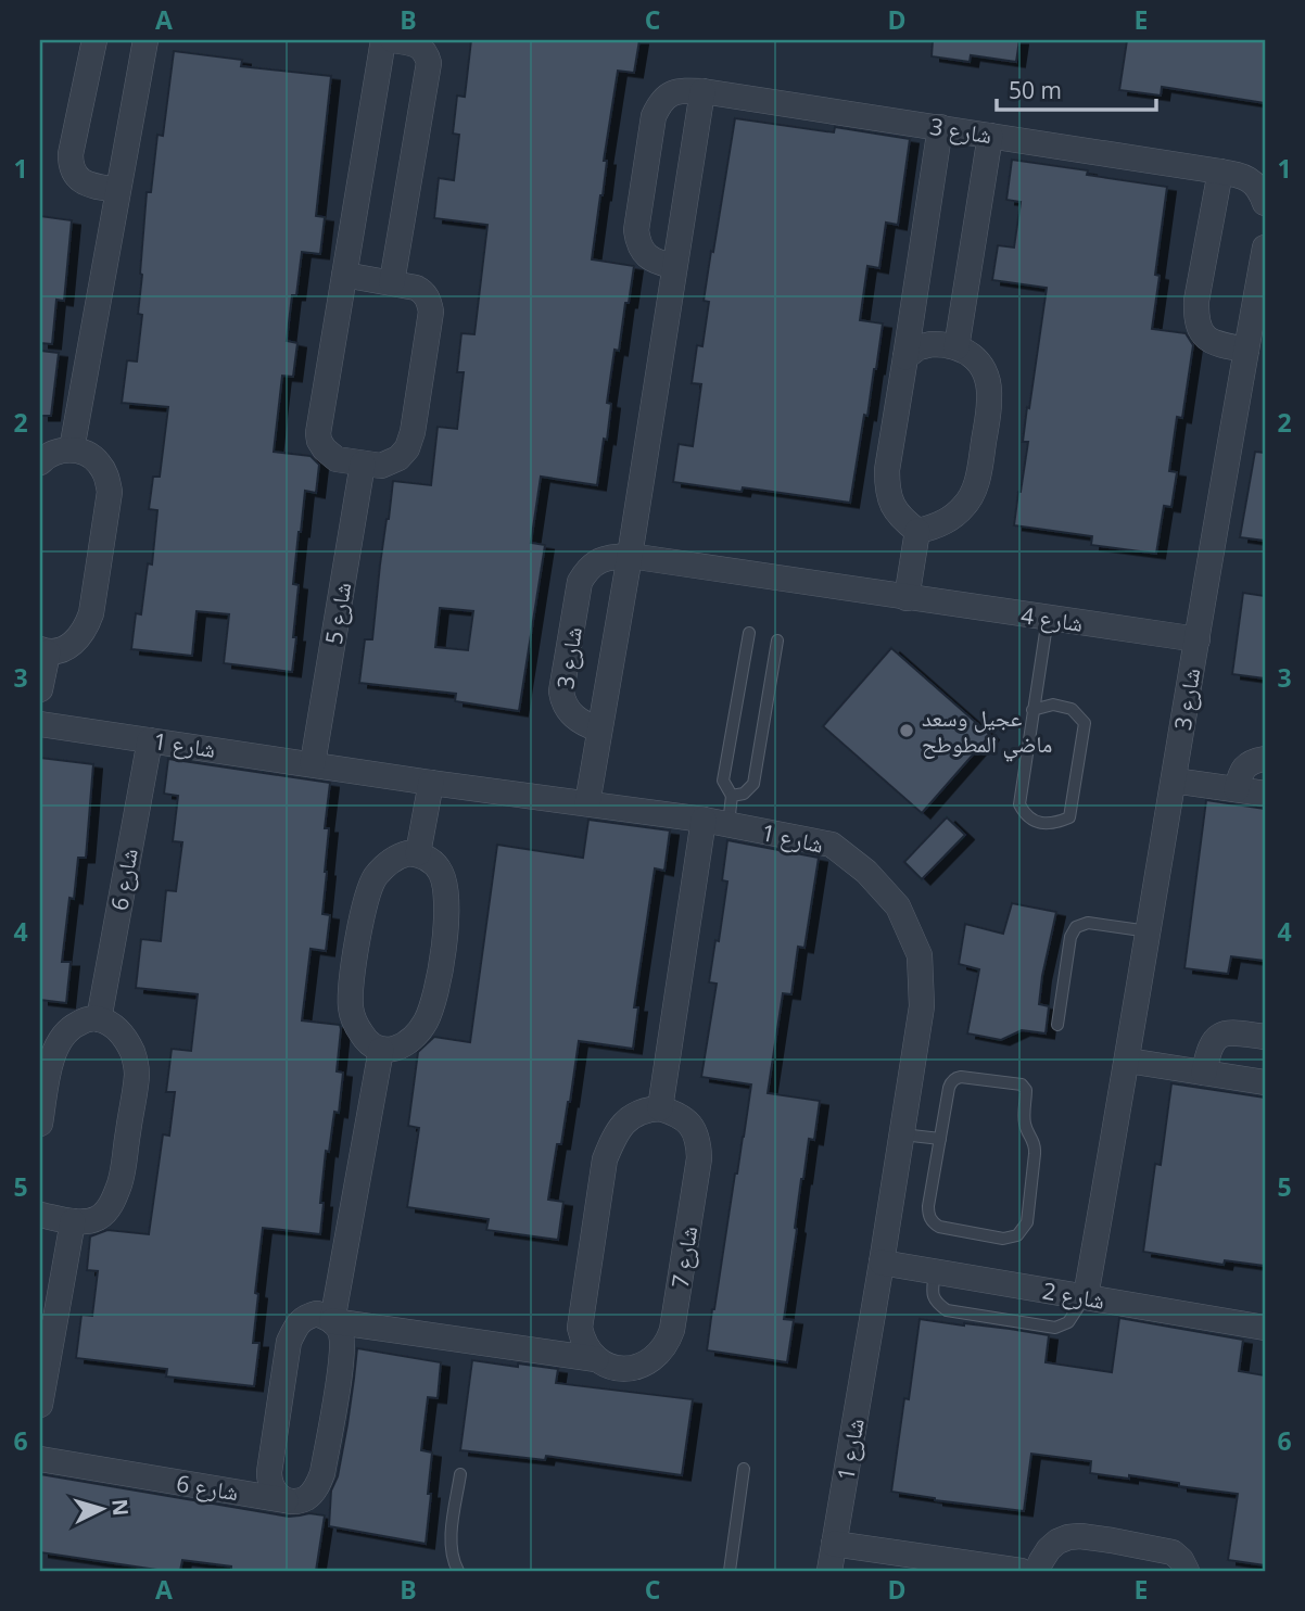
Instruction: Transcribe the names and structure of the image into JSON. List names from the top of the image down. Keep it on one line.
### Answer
{"streets":{"street":["شارع 3","شارع 5","شارع 4","شارع 1","شارع 6","شارع 7","شارع 2"]},"crossings":[["شارع 3","شارع 4"],["شارع 3","شارع 1"],["شارع 3","شارع 2"],["شارع 5","شارع 1"],["شارع 1","شارع 6"],["شارع 1","شارع 2"],["شارع 6","شارع 7"]],"places":["عجيل وسعد ماضي المطوطح"],"scale_bar":"50 m","north":"right","grid":{"columns":["A","B","C","D","E"],"rows":["1","2","3","4","5","6"]}}
